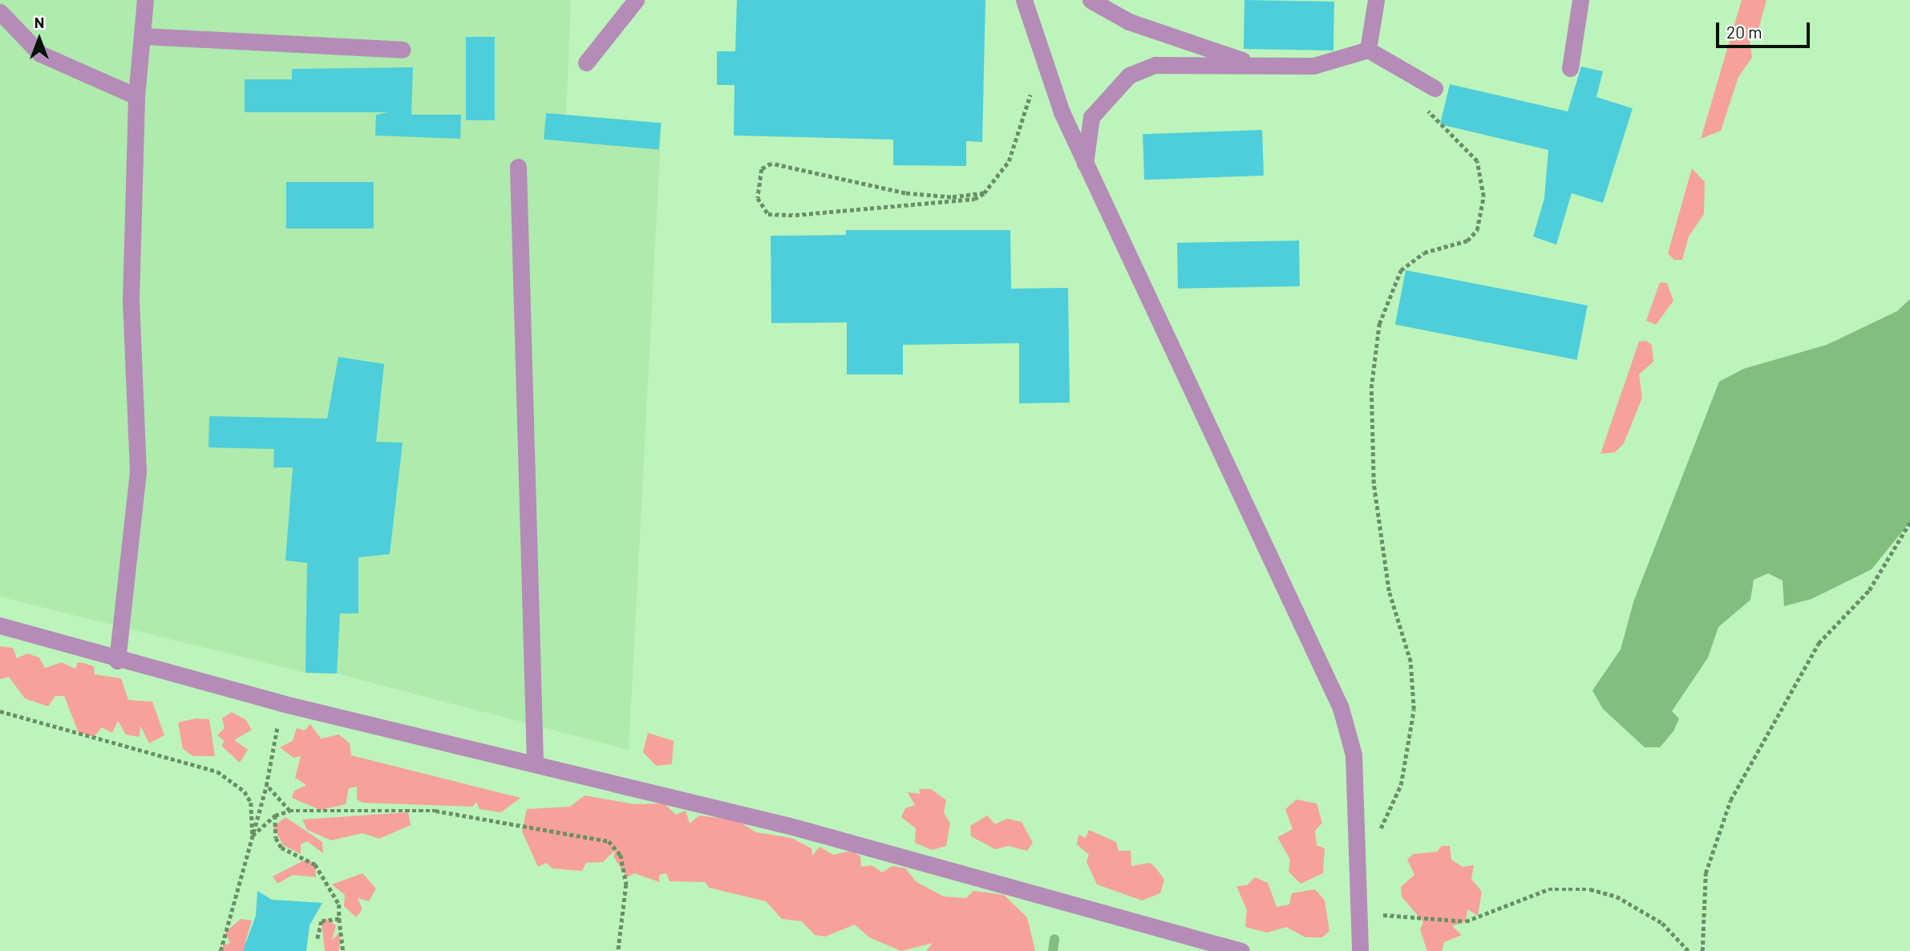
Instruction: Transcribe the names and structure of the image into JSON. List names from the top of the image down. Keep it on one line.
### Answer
{"scale_bar":"20 m","north":"top"}
